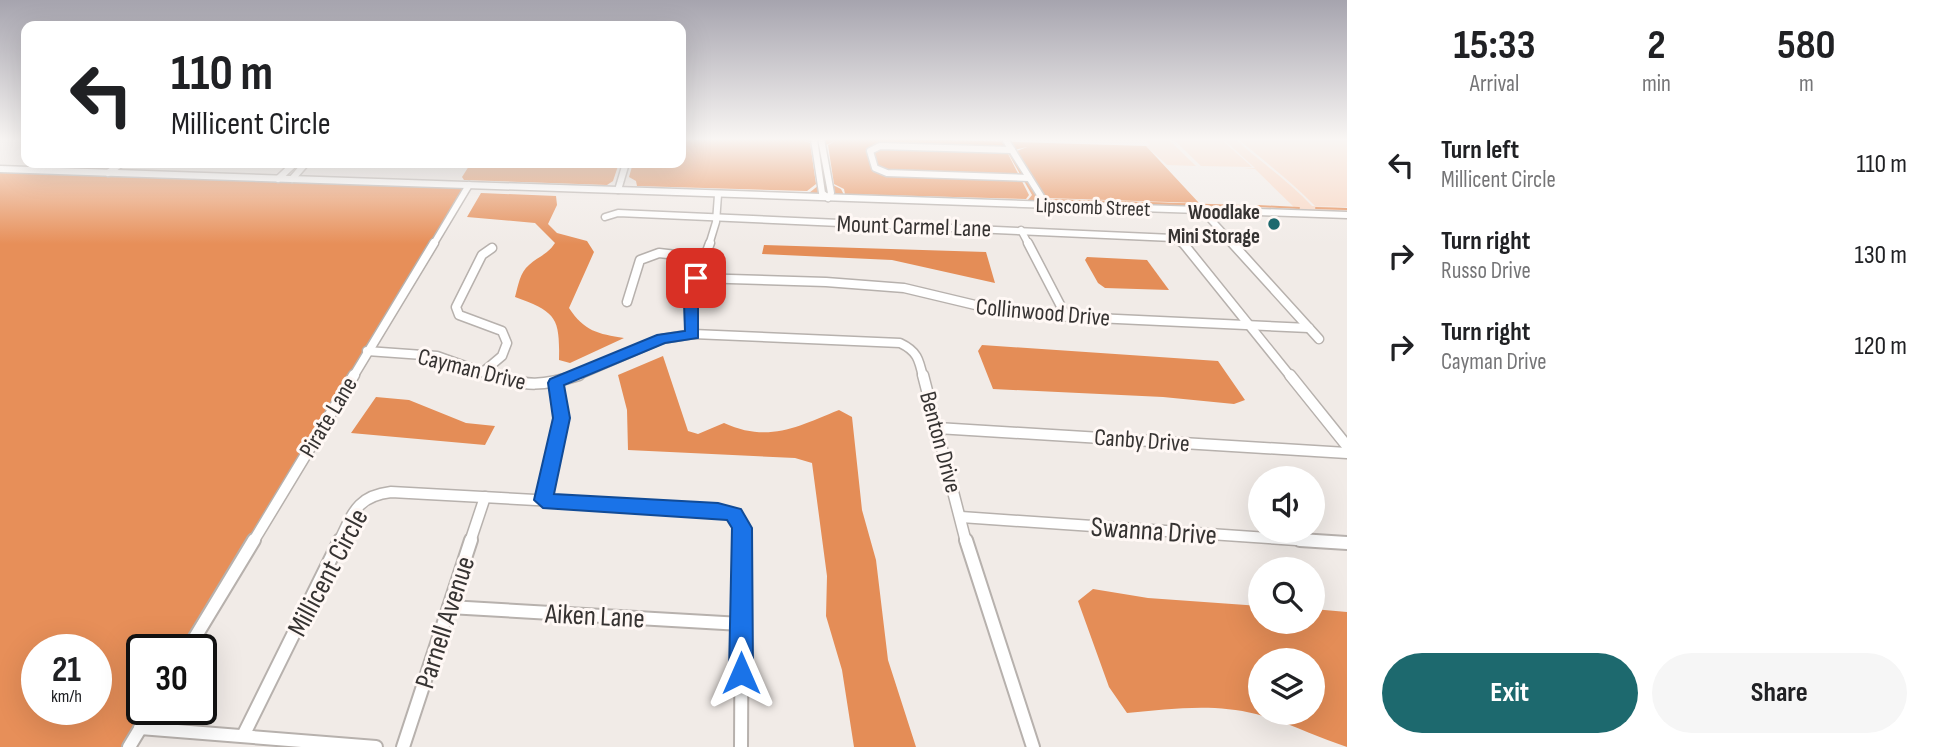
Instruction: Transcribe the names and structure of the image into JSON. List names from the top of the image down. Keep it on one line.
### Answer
{"streets":{"street":["Lipscomb Street","Mount Carmel Lane","Collinwood Drive","Cayman Drive","Pirate Lane","Canby Drive","Benton Drive","Swanna Drive","Millicent Circle","Aiken Lane","Parnell Avenue"]},"crossings":[["Lipscomb Street","Pirate Lane"],["Mount Carmel Lane","Collinwood Drive"],["Cayman Drive","Pirate Lane"],["Cayman Drive","Benton Drive"],["Canby Drive","Benton Drive"],["Benton Drive","Swanna Drive"],["Millicent Circle","Aiken Lane"],["Millicent Circle","Parnell Avenue"],["Aiken Lane","Parnell Avenue"]],"places":["Woodlake Mini Storage"],"page":{"eta":["15:33","Arrival","2","min","580","m"],"turn":["110 m","Millicent Circle"],"list":[{"name":"Turn left","note":"Millicent Circle","value":"110 m"},{"name":"Turn right","note":"Russo Drive","value":"130 m"},{"name":"Turn right","note":"Cayman Drive","value":"120 m"}],"speed":"21 km/h","limit":"30","buttons":["Exit","Share"]}}
